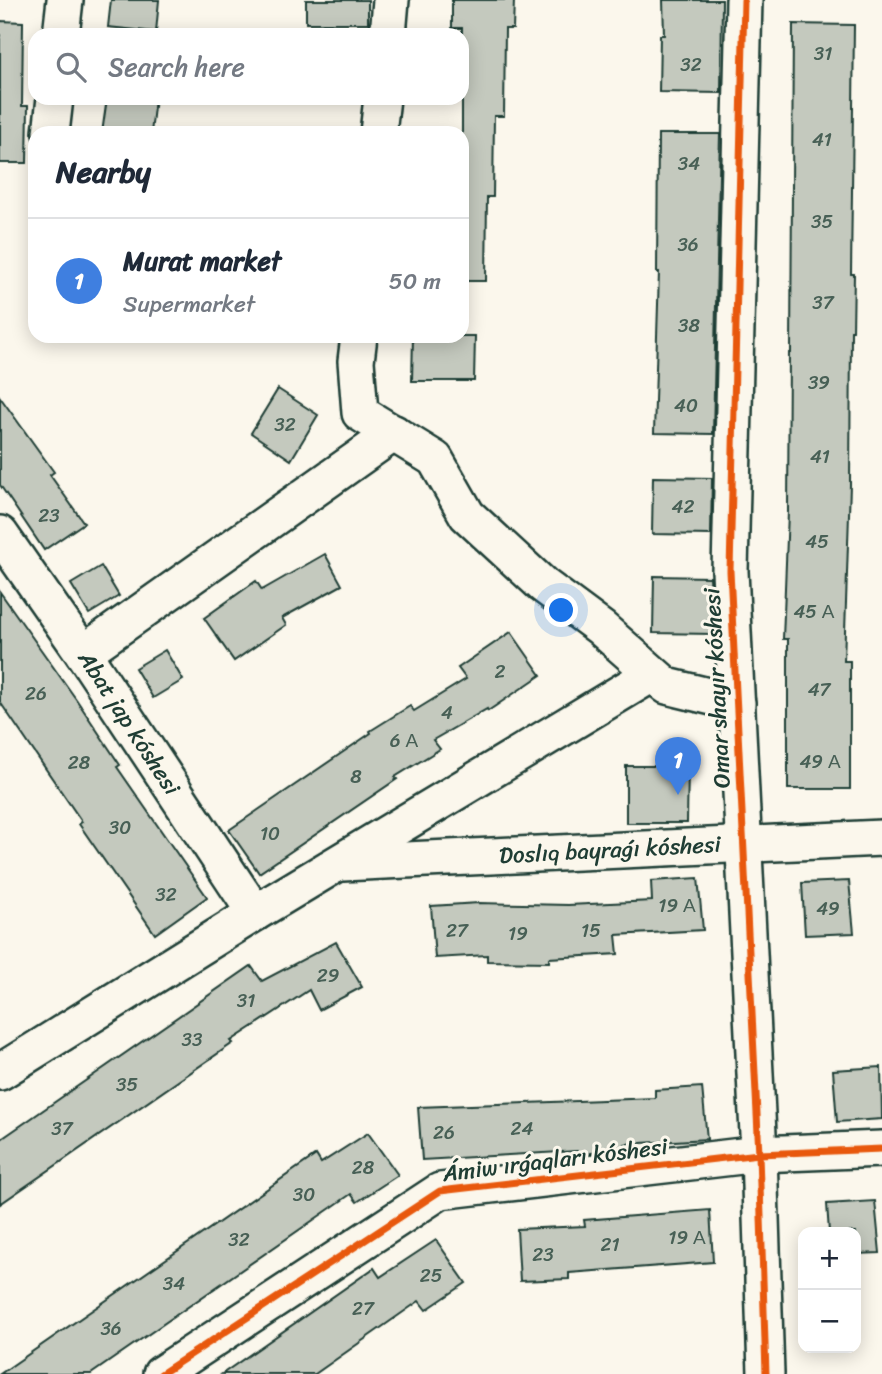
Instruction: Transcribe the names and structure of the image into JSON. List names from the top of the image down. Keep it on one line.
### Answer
{"streets":{"street":["Omar shayır kóshesi","Abat jap kóshesi","Doslıq bayraǵı kóshesi","Ámiw ırǵaqları kóshesi"]},"crossings":[["Omar shayır kóshesi","Doslıq bayraǵı kóshesi"],["Omar shayır kóshesi","Ámiw ırǵaqları kóshesi"],["Abat jap kóshesi","Doslıq bayraǵı kóshesi"]],"house_numbers":["31","32","41","34","35","36","37","38","39","40","32","41","42","23","45","45 А","2","47","26","4","6 А","49 А","28","8","30","10","32","19 А","49","27","15","19","29","31","33","35","37","24","26","28","30","19 А","32","21","23","25","34","27","36"],"page":{"search":"Search here","heading":"Nearby","list":[{"mark":"1","name":"Murat market","note":"Supermarket","value":"50 m"}],"pins":"1","map_buttons":["+","−"]}}
